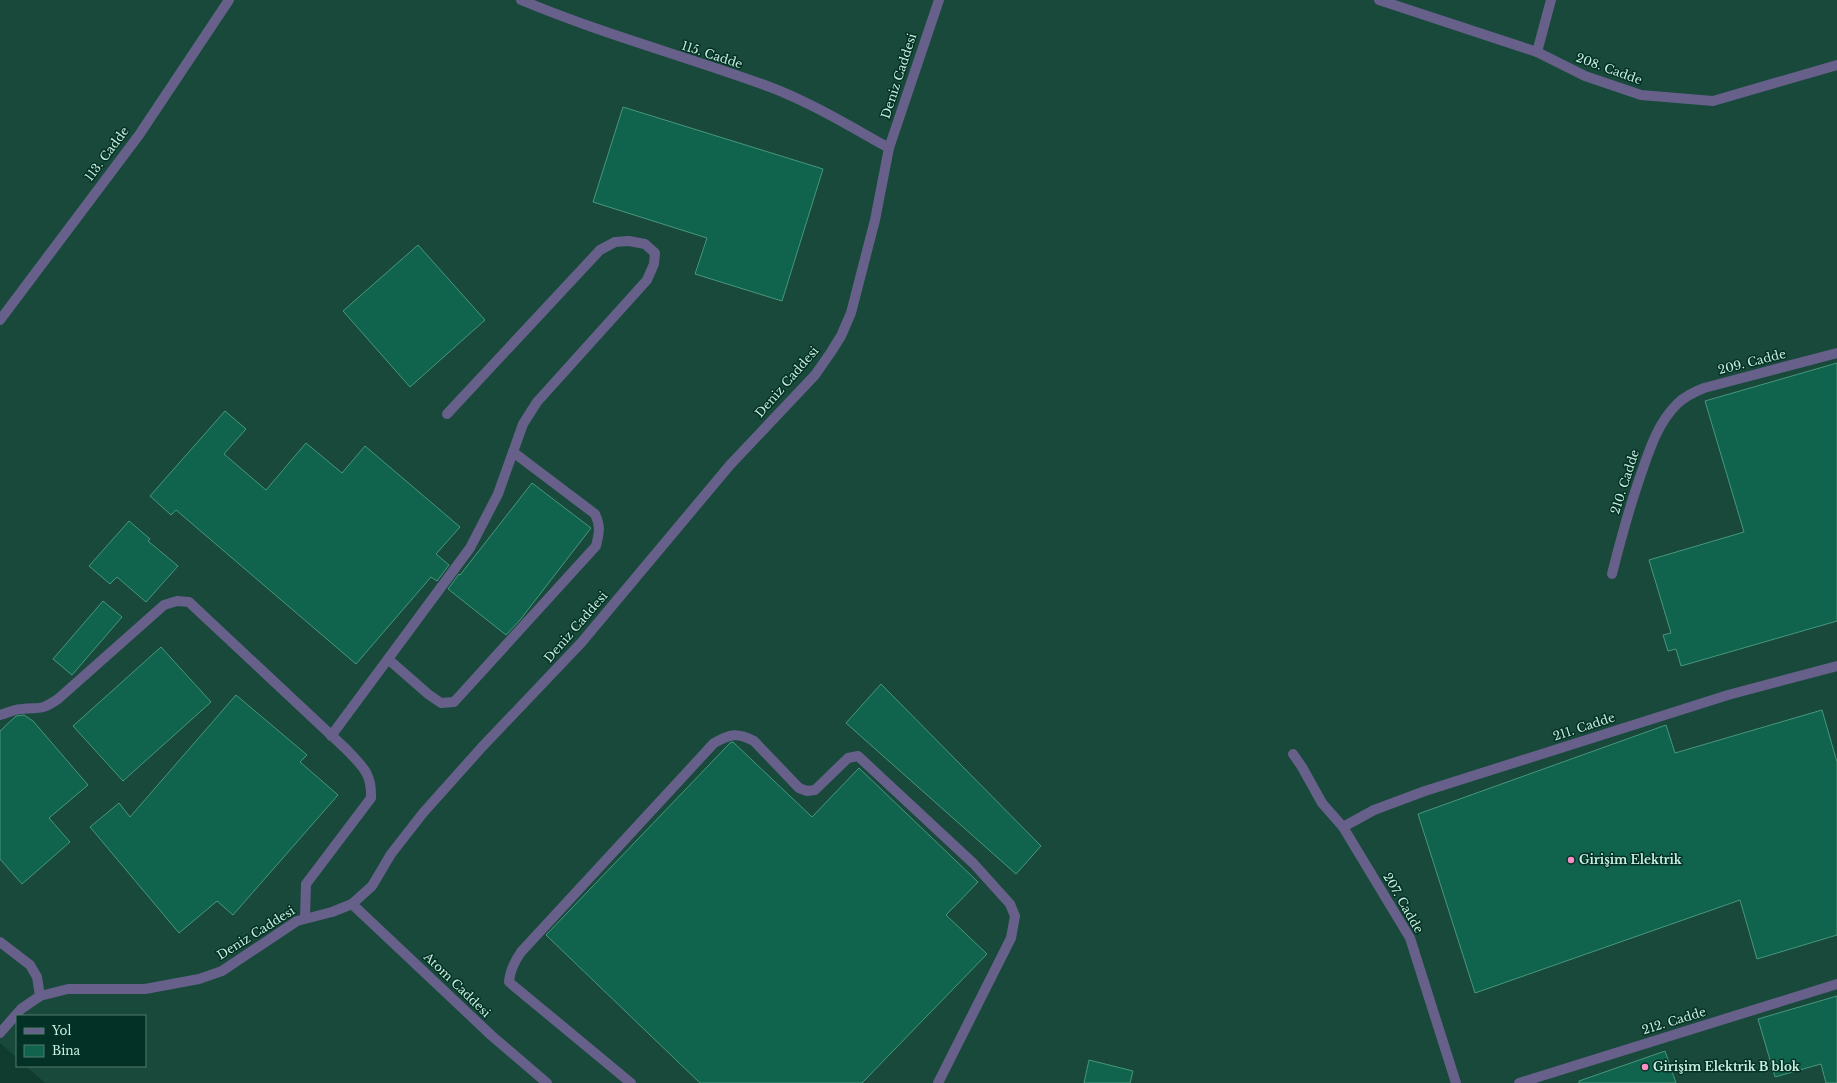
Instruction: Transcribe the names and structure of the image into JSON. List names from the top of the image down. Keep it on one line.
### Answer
{"streets":{"street":["115. Cadde","208. Cadde","Deniz Caddesi","113. Cadde","209. Cadde","210. Cadde","211. Cadde","207. Cadde","Atom Caddesi","212. Cadde"]},"crossings":[["115. Cadde","Deniz Caddesi"],["Deniz Caddesi","Atom Caddesi"],["209. Cadde","210. Cadde"],["211. Cadde","207. Cadde"]],"places":["Girişim Elektrik","Girişim Elektrik B blok"],"legend":["Yol","Bina"]}
